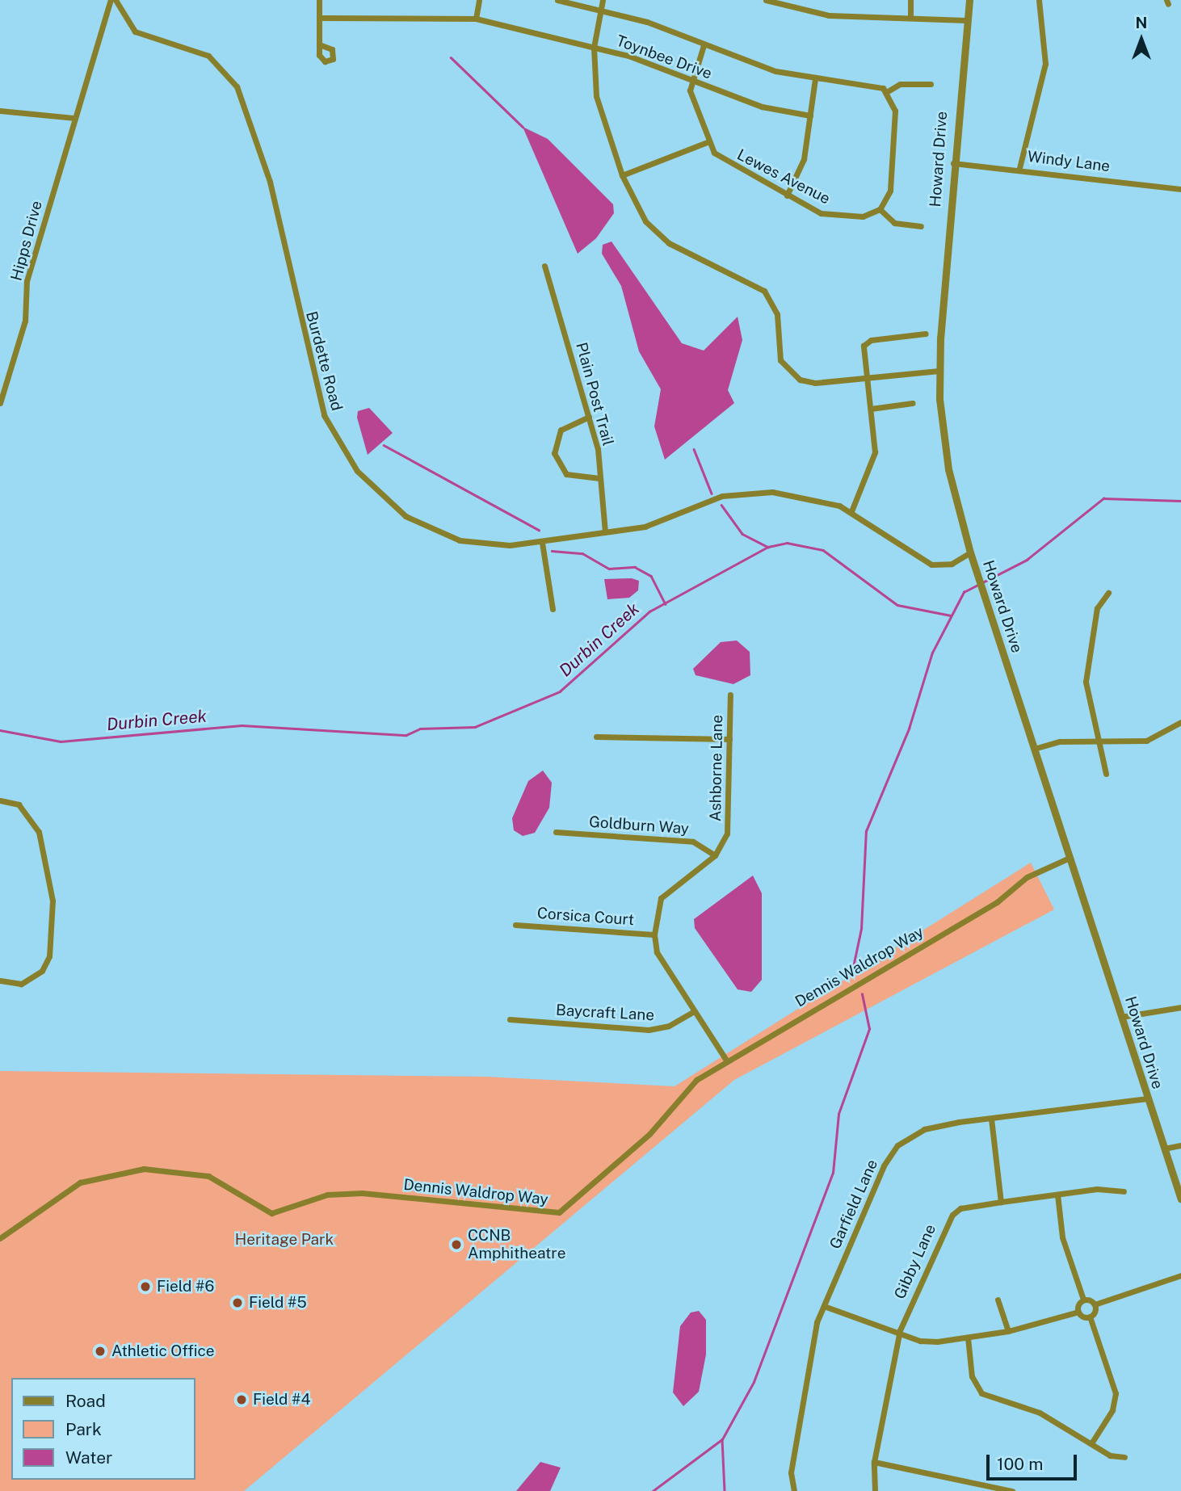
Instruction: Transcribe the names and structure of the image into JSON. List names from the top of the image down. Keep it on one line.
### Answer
{"streets":{"street":["Toynbee Drive","Howard Drive","Windy Lane","Lewes Avenue","Hipps Drive","Burdette Road","Plain Post Trail","Ashborne Lane","Goldburn Way","Corsica Court","Dennis Waldrop Way","Baycraft Lane","Garfield Lane","Gibby Lane"]},"crossings":[["Toynbee Drive","Lewes Avenue"],["Howard Drive","Windy Lane"],["Howard Drive","Burdette Road"],["Howard Drive","Dennis Waldrop Way"],["Howard Drive","Garfield Lane"],["Burdette Road","Plain Post Trail"],["Ashborne Lane","Goldburn Way"],["Ashborne Lane","Corsica Court"],["Ashborne Lane","Dennis Waldrop Way"],["Ashborne Lane","Baycraft Lane"]],"water":["Durbin Creek"],"parks":["Heritage Park"],"places":["CCNB Amphitheatre","Field #6","Field #5","Athletic Office","Field #4"],"legend":["Road","Park","Water"],"scale_bar":"100 m","north":"top"}
